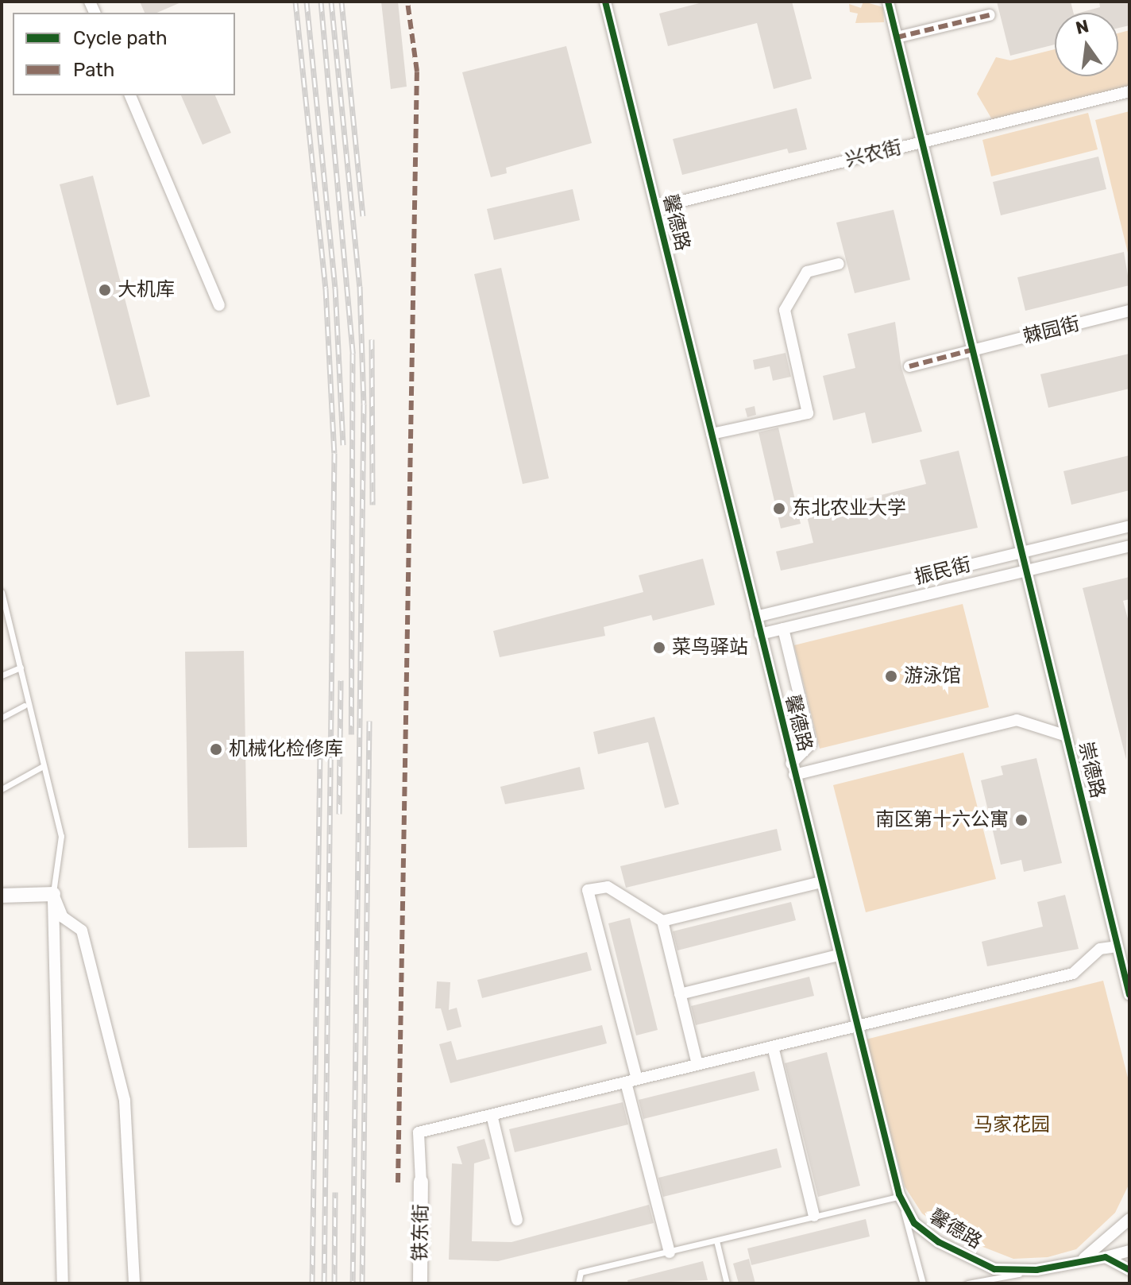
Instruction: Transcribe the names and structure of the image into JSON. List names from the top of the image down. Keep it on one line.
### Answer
{"streets":{"street":["兴农街","馨德路","棘园街","振民街","崇德路","铁东街"]},"crossings":[["兴农街","馨德路"],["兴农街","崇德路"],["馨德路","振民街"],["棘园街","崇德路"],["振民街","崇德路"]],"parks":["马家花园"],"places":["大机库","东北农业大学","菜鸟驿站","游泳馆","机械化检修库","南区第十六公寓"],"legend":["Cycle path","Path"],"north":"top"}
